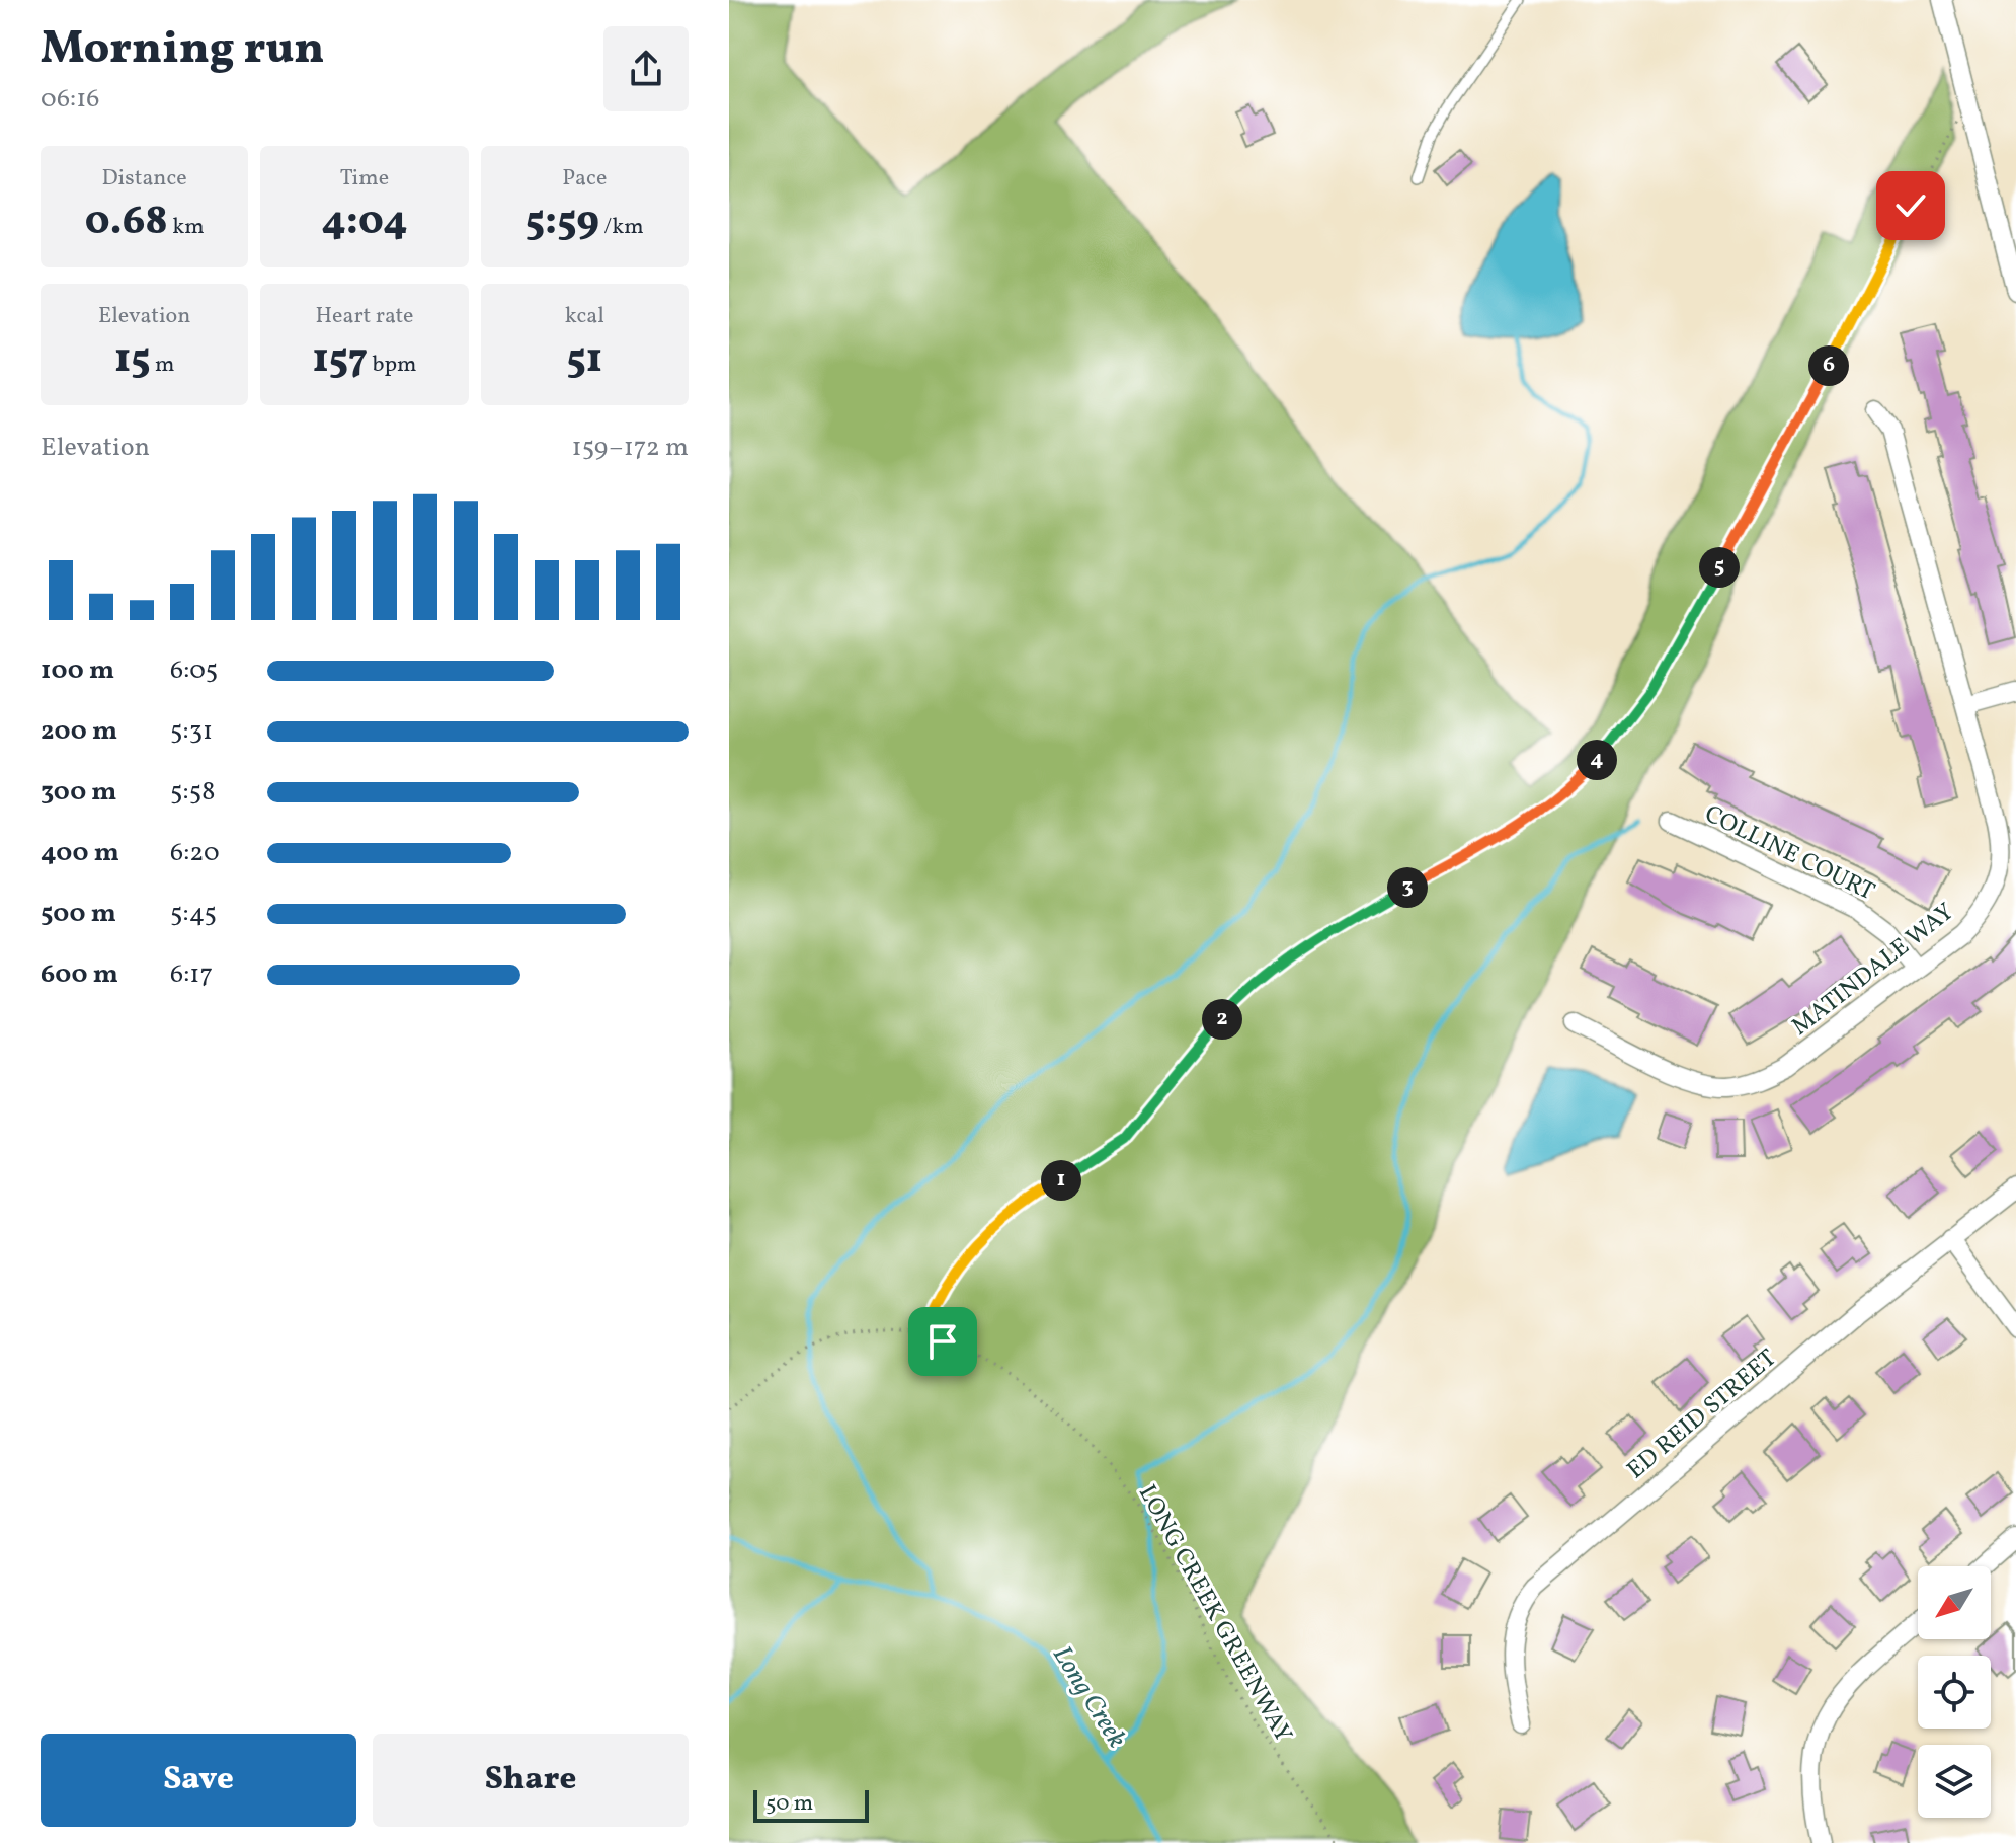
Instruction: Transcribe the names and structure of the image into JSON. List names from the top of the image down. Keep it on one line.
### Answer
{"streets":{"street":["COLLINE COURT","MATINDALE WAY","ED REID STREET"],"path":["LONG CREEK GREENWAY"]},"crossings":[["COLLINE COURT","MATINDALE WAY"]],"water":["Long Creek"],"scale_bar":"50 m","north":"bottom left","page":{"heading":["Morning run","06:16"],"stats":[["Distance","0.68 km"],["Time","4:04"],["Pace","5:59 /km"],["Elevation","15 m"],["Heart rate","157 bpm"],["kcal","51"]],"pins":["6","5","4","3","2","1"],"chart":["Elevation","159–172 m"],"list":[{"name":"100 m","note":"6:05"},{"name":"200 m","note":"5:31"},{"name":"300 m","note":"5:58"},{"name":"400 m","note":"6:20"},{"name":"500 m","note":"5:45"},{"name":"600 m","note":"6:17"}],"buttons":["Save","Share"],"scale":"50 m"}}
